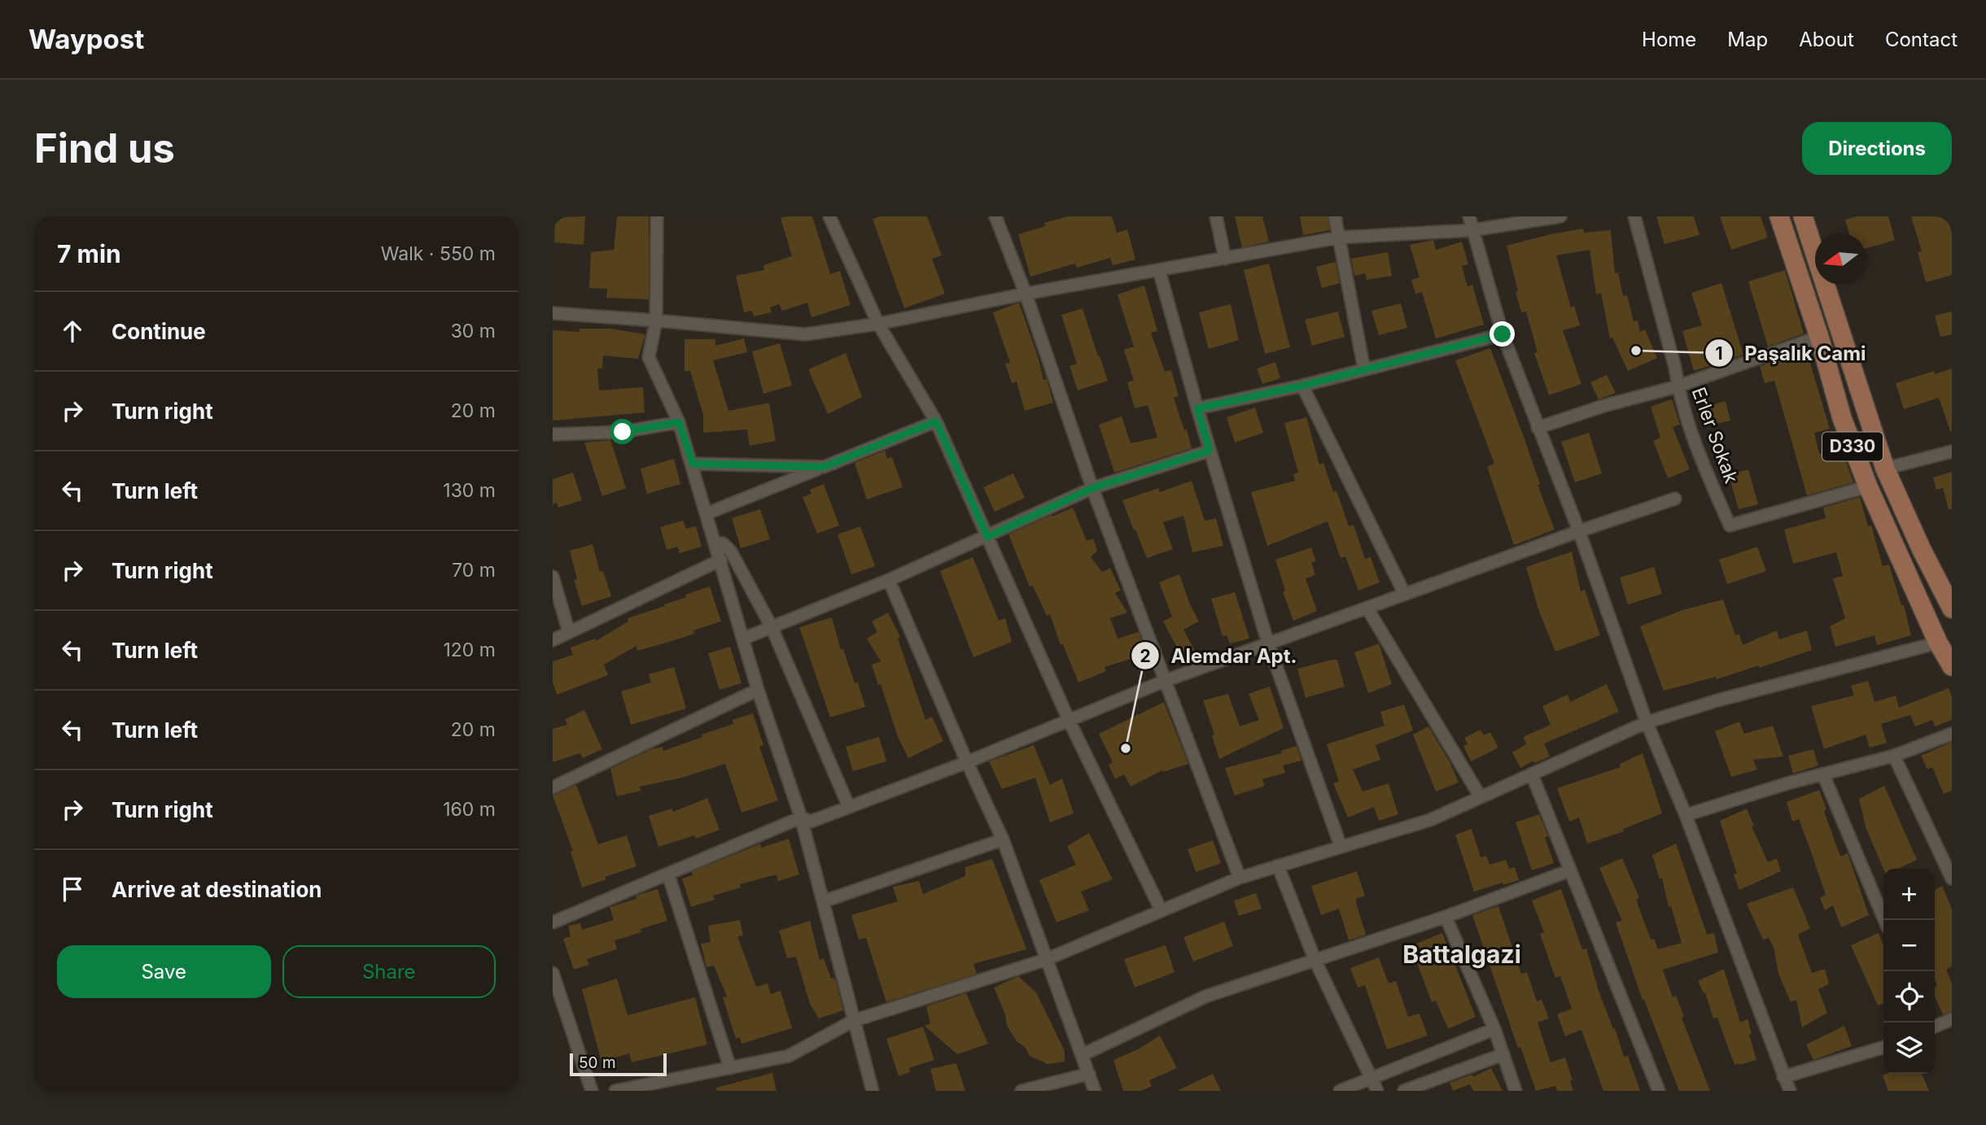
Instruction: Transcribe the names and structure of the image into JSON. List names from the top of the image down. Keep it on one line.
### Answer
{"streets":{"main road":["D330"],"street":["Erler Sokak"]},"crossings":[["Erler Sokak","D330"]],"districts":["Battalgazi"],"places":["Paşalık Cami","Alemdar Apt."],"scale_bar":"50 m","north":"left","page":{"header":"Waypost","nav":["Home","Map","About","Contact"],"buttons":["Directions",["Save","Share"]],"title":"Find us","heading":["7 min","Walk · 550 m"],"list":[["Continue","30 m"],["Turn right","20 m"],["Turn left","130 m"],["Turn right","70 m"],["Turn left","120 m"],["Turn left","20 m"],["Turn right","160 m"],"Arrive at destination"],"map_buttons":["+","−"],"scale":"50 m"}}
